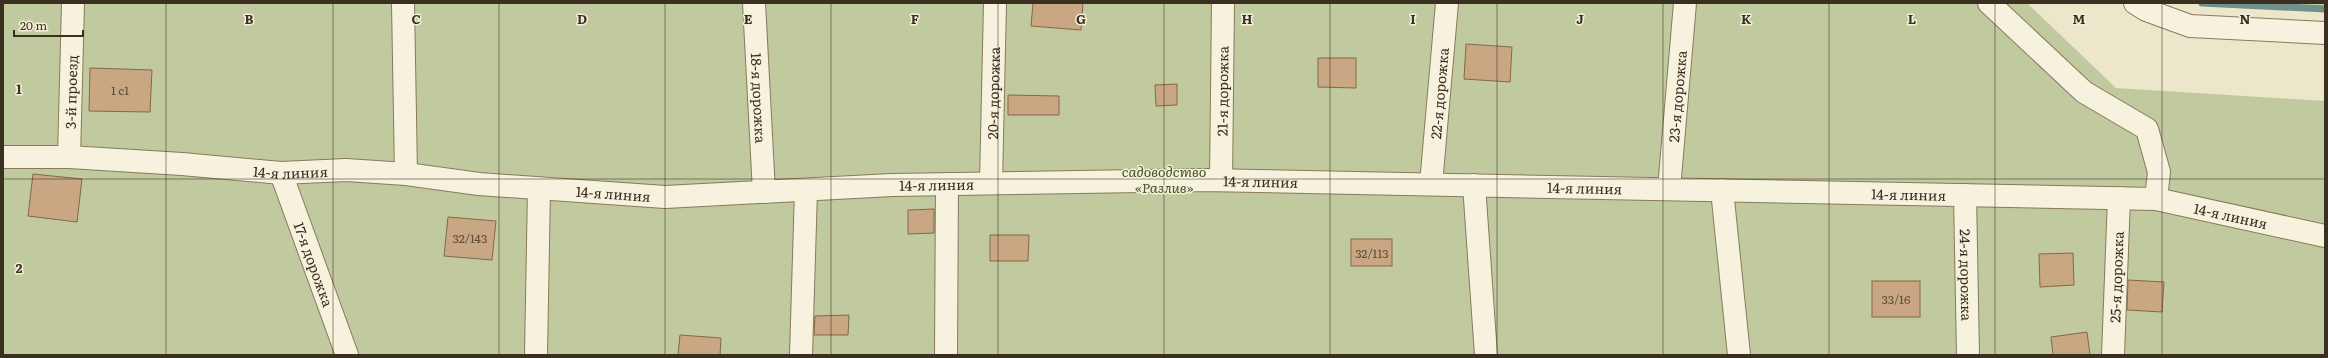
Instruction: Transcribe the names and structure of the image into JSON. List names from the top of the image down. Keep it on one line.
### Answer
{"streets":{"street":["21-я дорожка","3-й проезд","20-я дорожка","22-я дорожка","23-я дорожка","18-я дорожка","14-я линия","17-я дорожка","24-я дорожка","25-я дорожка"]},"crossings":[["21-я дорожка","14-я линия"],["3-й проезд","14-я линия"],["20-я дорожка","14-я линия"],["22-я дорожка","14-я линия"],["23-я дорожка","14-я линия"],["18-я дорожка","14-я линия"],["14-я линия","17-я дорожка"],["14-я линия","24-я дорожка"],["14-я линия","25-я дорожка"]],"parks":["садоводство «Разлив»"],"house_numbers":["1 с1","32/143","32/113","33/16"],"scale_bar":"20 m","grid":{"columns":["B","C","D","E","F","G","H","I","J","K","L","M","N"],"rows":["1","2"]}}
